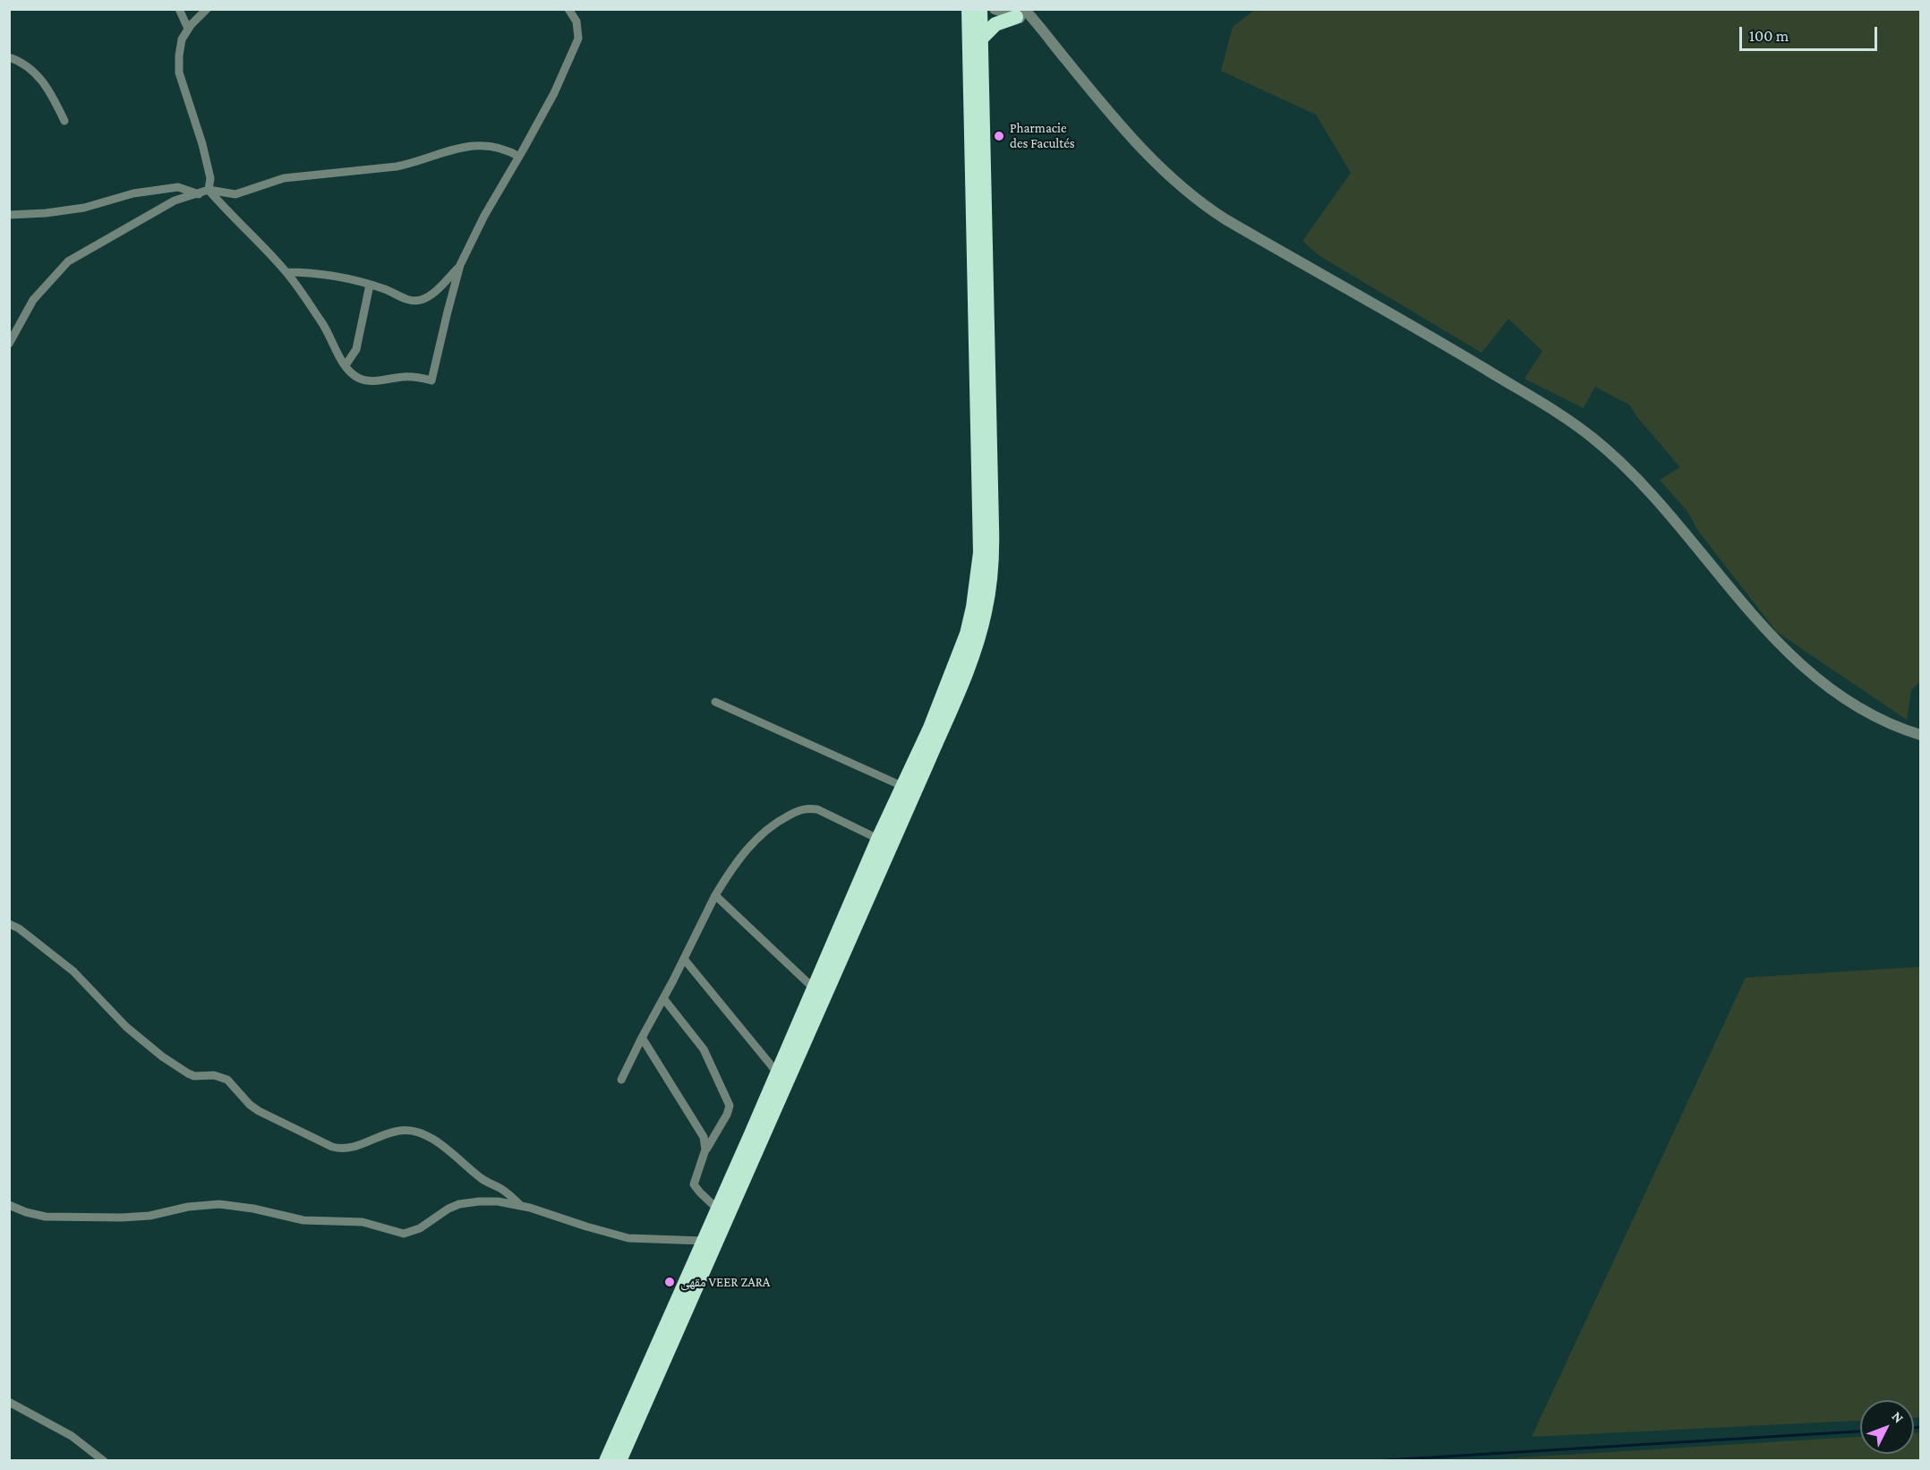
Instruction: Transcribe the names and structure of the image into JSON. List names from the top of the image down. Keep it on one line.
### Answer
{"places":["Pharmacie des Facultés","مقهى VEER ZARA"],"scale_bar":"100 m","north":"top right"}
